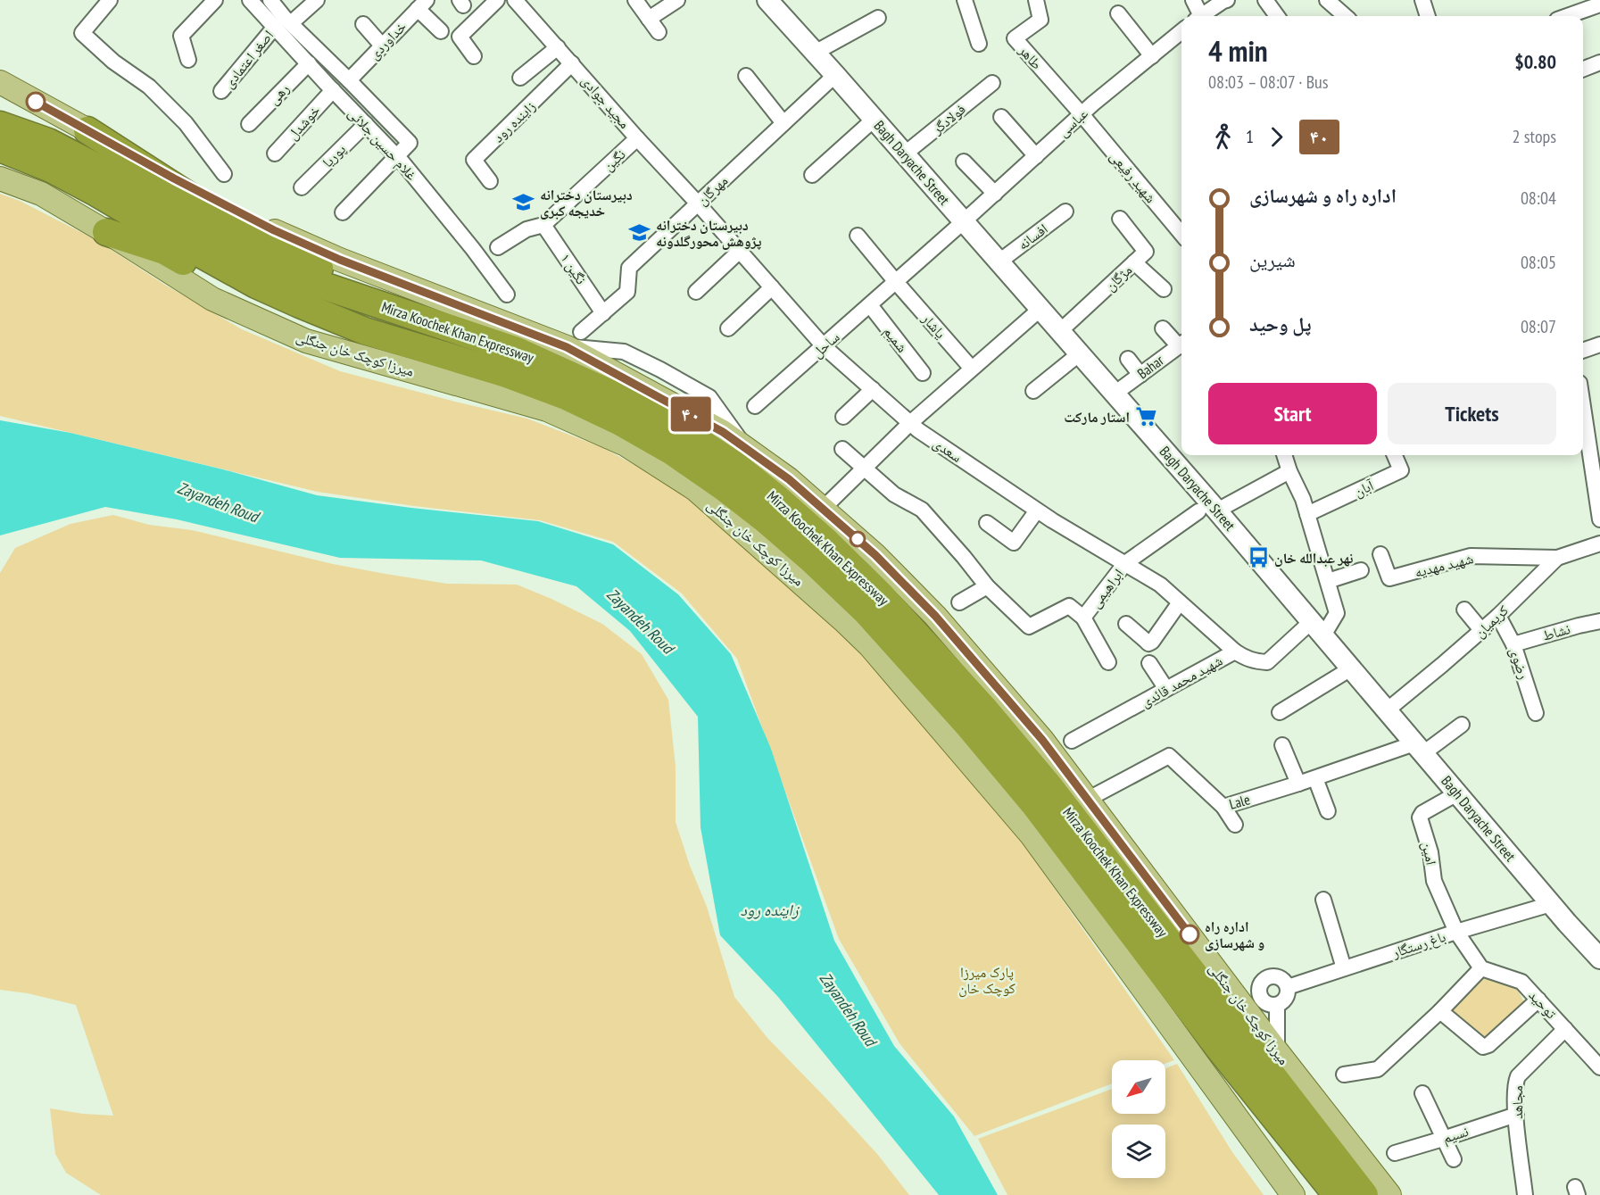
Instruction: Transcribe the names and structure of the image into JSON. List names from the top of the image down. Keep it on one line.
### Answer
{"streets":{"highway":["Mirza Koochek Khan Expressway"],"main road":["میرزا کوچک خان جنگلی"],"street":["خداوردی","طاهر","اصغر اعتمادی","رهی","مجید جوادی","فولادگر","زاینده رود","خوشدل","عباسی","غلام حسین جلائی","پوریا","نگین","Bagh Daryache Street","شهید رفیعی","مهرگان","افسانه","نگین ۱","مژگان","یاشار","شمیم","ساحل","Bahar","سعدی","آبان","شهید مهدیه","ابراهیمی","کریمیان","نشاط","رضوی","شهید محمد قائدی","Lale","امین","باغ رستگار","توحید","مجاهد","نسیم"]},"crossings":[["طاهر","عباسی"],["طاهر","شهید رفیعی"],["اصغر اعتمادی","غلام حسین جلائی"],["رهی","غلام حسین جلائی"],["مجید جوادی","زاینده رود"],["مجید جوادی","نگین"],["مجید جوادی","مهرگان"],["مجید جوادی","سعدی"],["فولادگر","Bagh Daryache Street"],["خوشدل","غلام حسین جلائی"],["عباسی","Bagh Daryache Street"],["عباسی","شهید رفیعی"],["عباسی","ساحل"],["غلام حسین جلائی","پوریا"],["نگین","نگین ۱"],["Bagh Daryache Street","مهرگان"],["Bagh Daryache Street","افسانه"],["Bagh Daryache Street","مژگان"],["Bagh Daryache Street","ساحل"],["Bagh Daryache Street","Bahar"],["Bagh Daryache Street","ابراهیمی"],["Bagh Daryache Street","کریمیان"],["Bagh Daryache Street","شهید محمد قائدی"],["Bagh Daryache Street","Lale"],["Bagh Daryache Street","امین"],["Bagh Daryache Street","باغ رستگار"],["مهرگان","نگین ۱"],["مهرگان","میرزا کوچک خان جنگلی"],["مهرگان","سعدی"],["یاشار","ساحل"],["شمیم","ساحل"],["ساحل","سعدی"],["میرزا کوچک خان جنگلی","Lale"],["سعدی","ابراهیمی"],["سعدی","شهید محمد قائدی"],["شهید مهدیه","کریمیان"],["کریمیان","رضوی"],["نشاط","رضوی"],["امین","باغ رستگار"],["توحید","مجاهد"],["مجاهد","نسیم"]],"water":["Zayandeh Roud","زاینده رود"],"parks":["پارک میرزا کوچک خان"],"places":{"school or university":["دبیرستان دخترانه خدیجه کبری","دبیرستان دخترانه پژوهش محورگلدونه"],"supermarket":["استار مارکت"],"bus stop":["نهر عبدالله خان"],"other":["اداره راه و شهرسازی"]},"lines":["bus line ۴۰"],"north":"bottom left","page":{"on_map":"۴۰","heading":["4 min","08:03 – 08:07 · Bus","$0.80"],"legs":["1","۴۰","2 stops"],"list":[{"name":"اداره راه و شهرسازی","value":"08:04"},{"name":"شیرین","value":"08:05"},{"name":"پل وحید","value":"08:07"}],"buttons":["Start","Tickets"]}}
